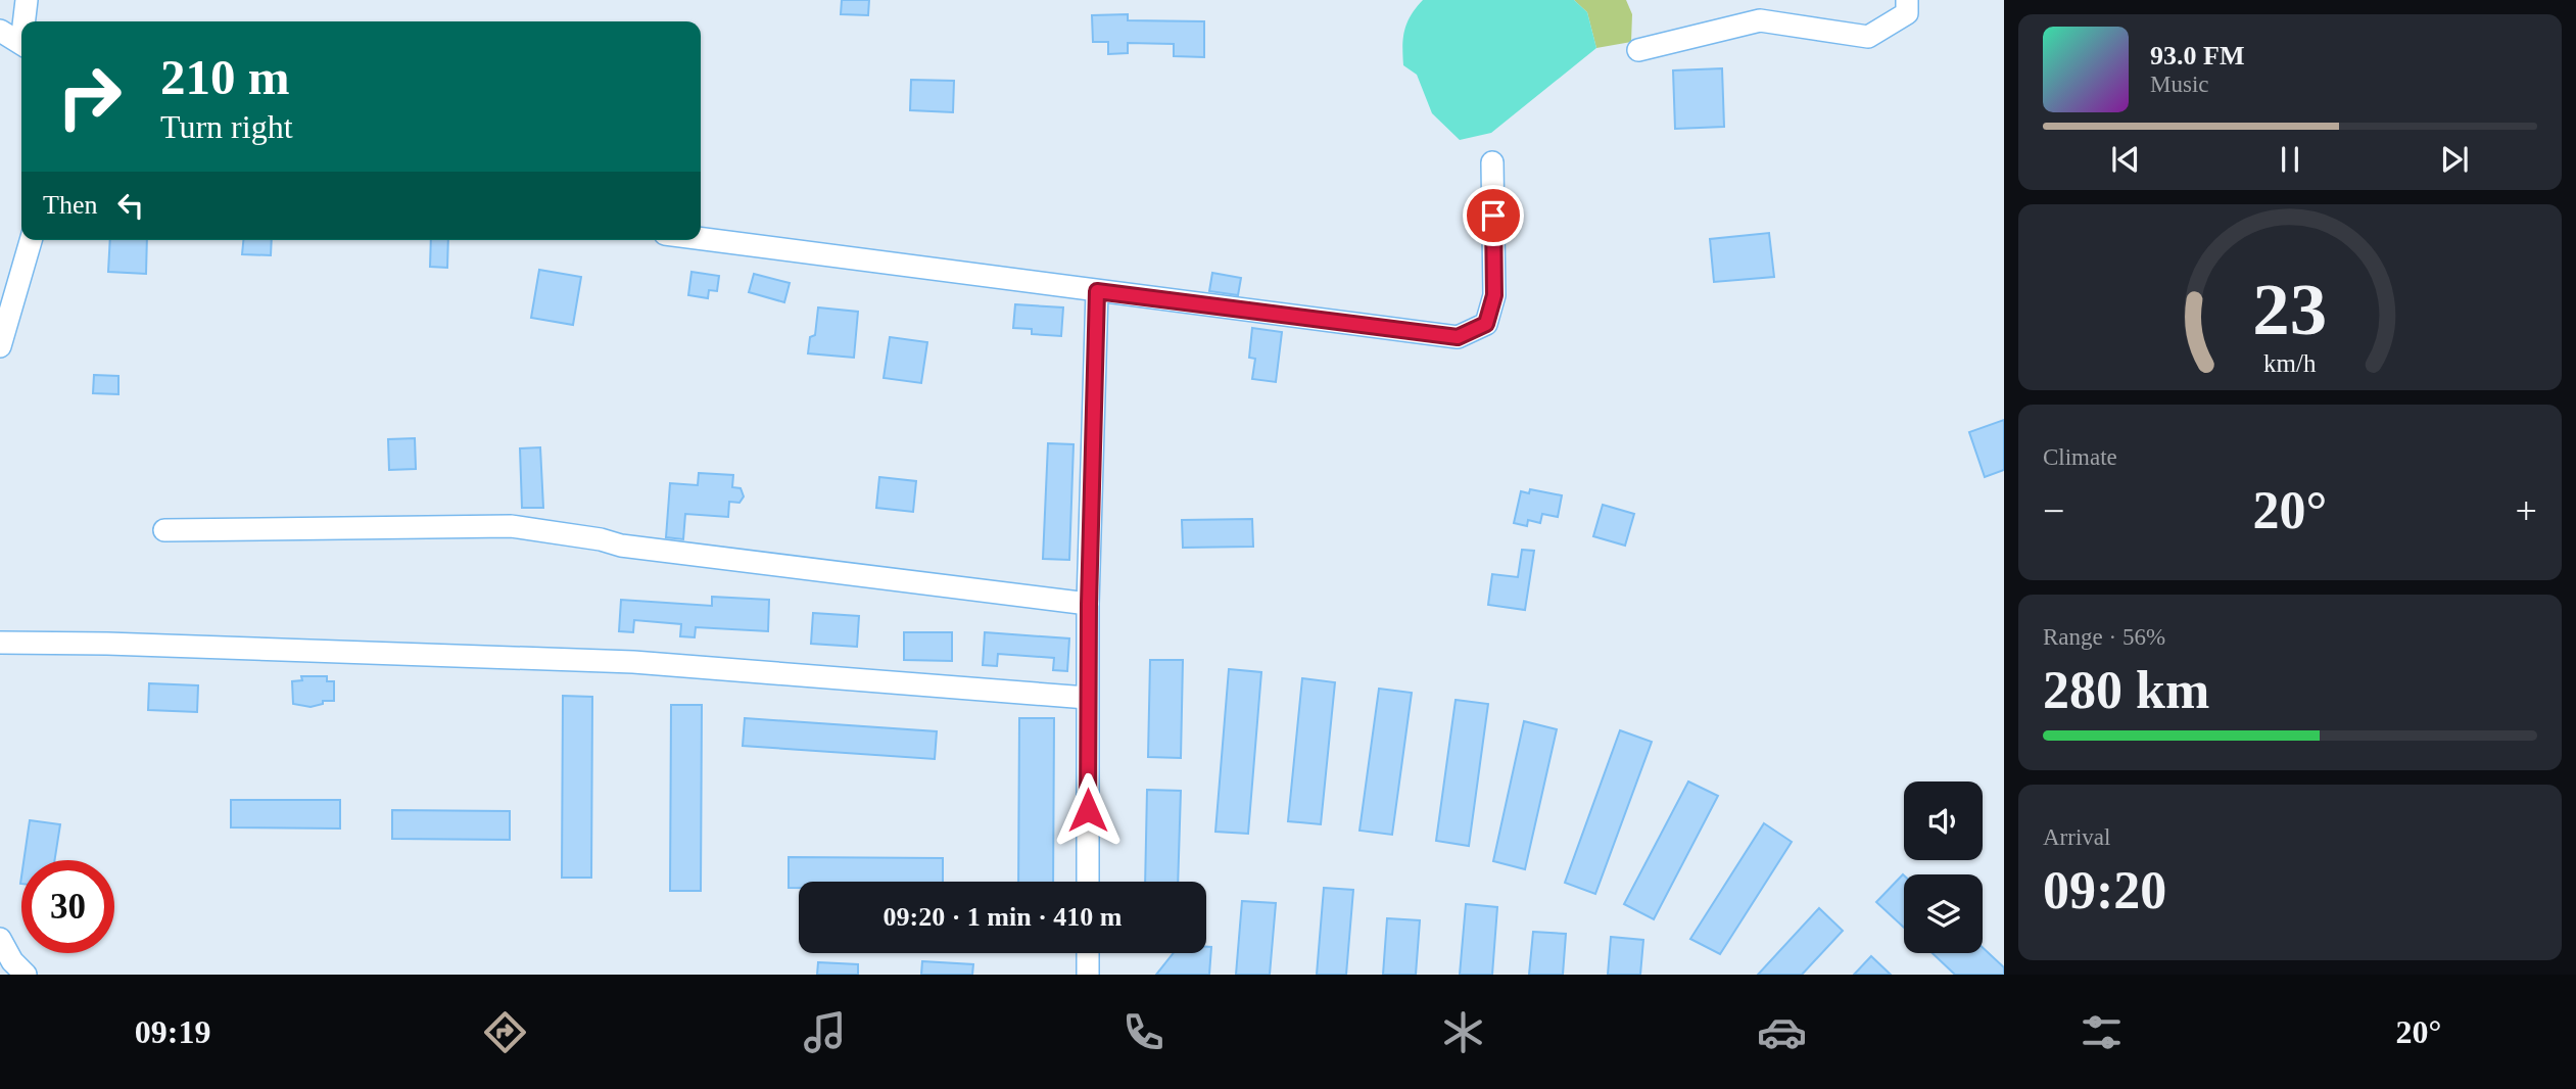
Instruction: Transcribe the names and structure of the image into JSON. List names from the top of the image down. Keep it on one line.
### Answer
{"page":{"turn":["210 m","Turn right"],"song":["93.0 FM","Music"],"then":"Then","tile":["Climate",["Range · 56%","280 km"],["Arrival","09:20"]],"heat":["−","20°","+"],"limit":"30","trip":"09:20 · 1 min · 410 m","tabs":["09:19","20°"],"gauge":["23","km/h"]}}
